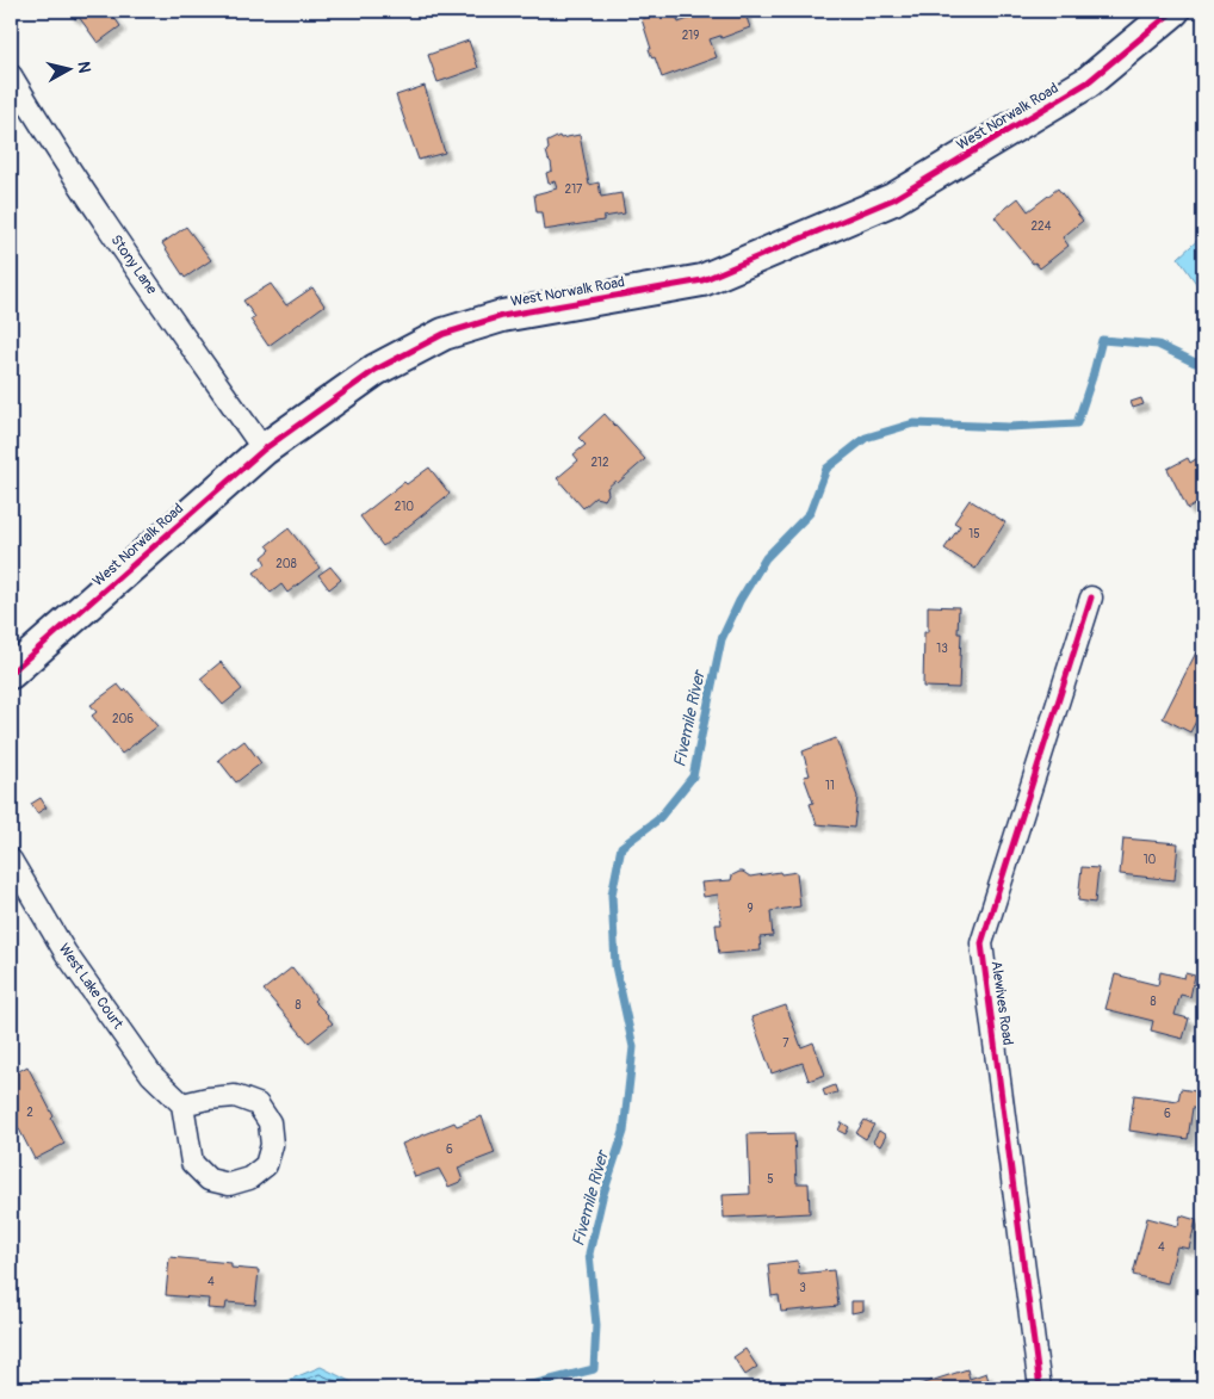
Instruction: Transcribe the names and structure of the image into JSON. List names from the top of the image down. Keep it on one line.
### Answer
{"streets":{"street":["West Norwalk Road","Stony Lane","West Lake Court","Alewives Road"]},"crossings":[["West Norwalk Road","Stony Lane"]],"water":["Fivemile River"],"house_numbers":["219","217","224","212","210","15","208","13","206","11","10","9","8","8","7","2","6","6","5","4","4","3"],"north":"right"}
